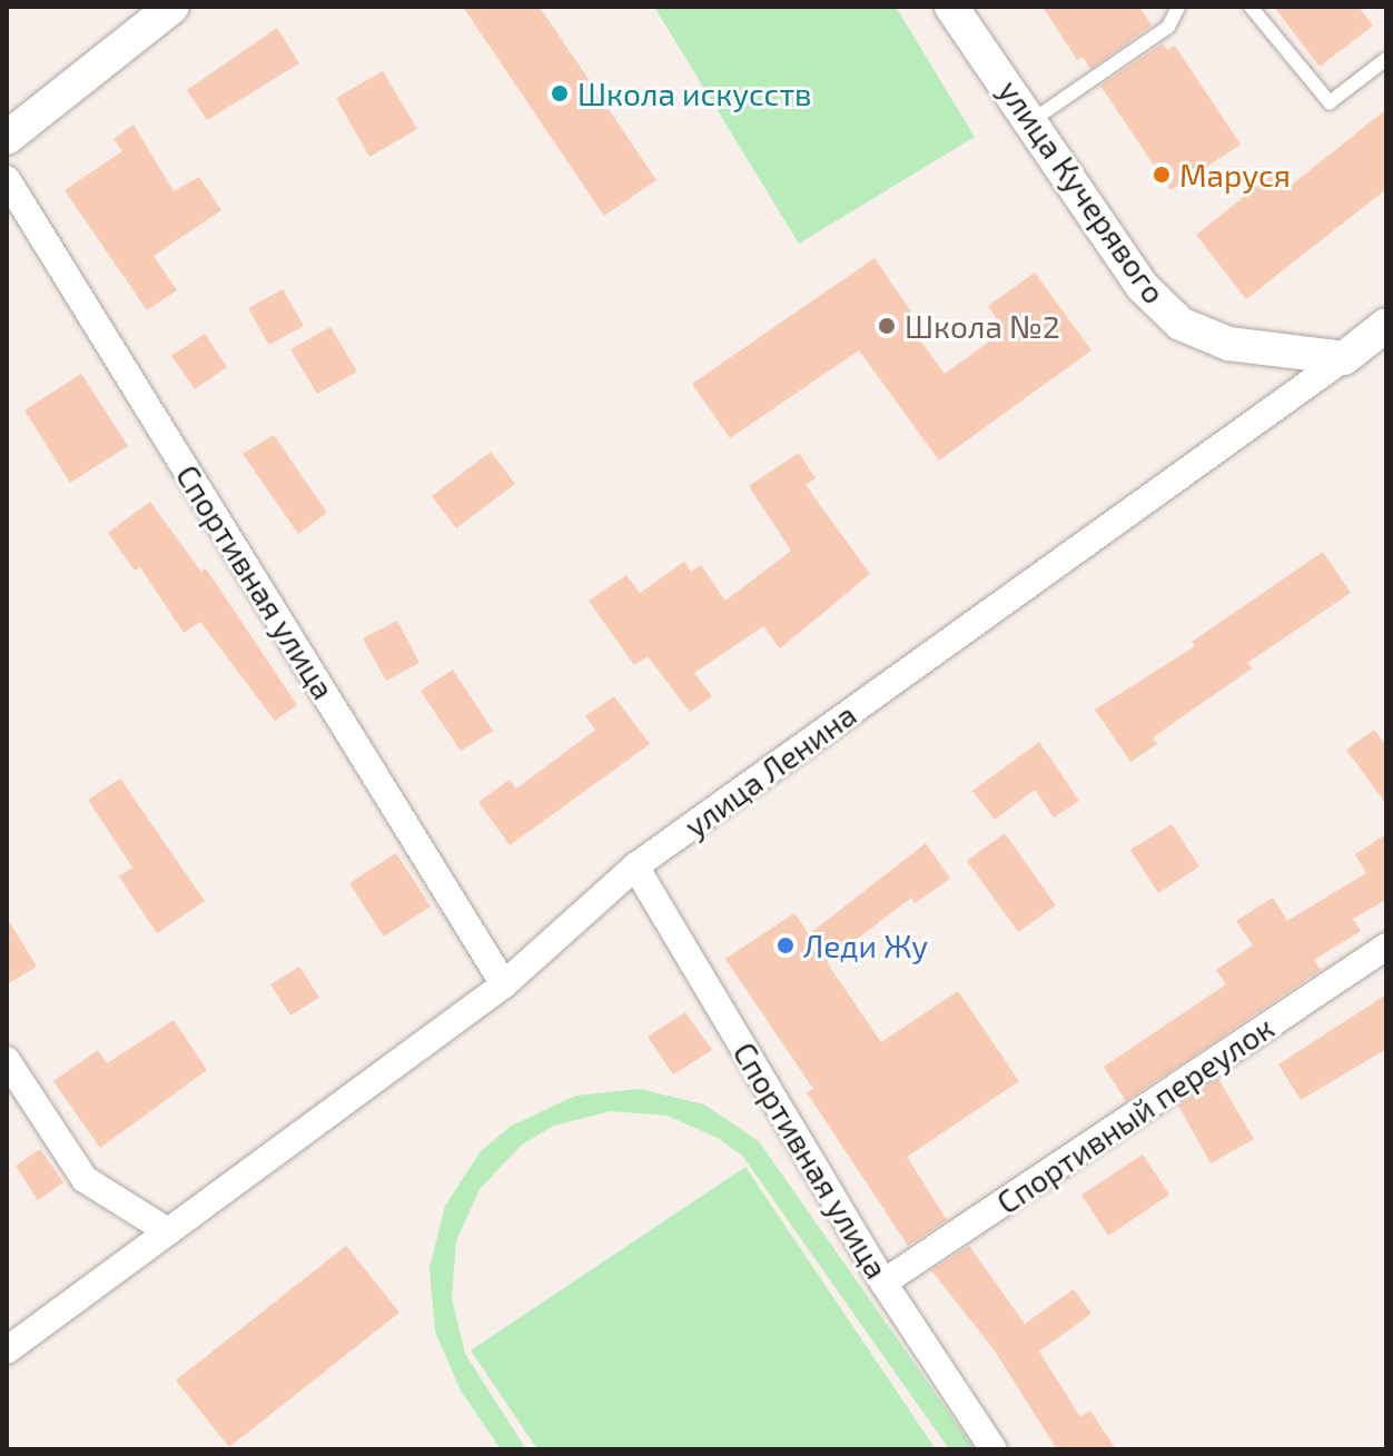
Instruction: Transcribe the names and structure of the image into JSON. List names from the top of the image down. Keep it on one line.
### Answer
{"streets":{"street":["улица Кучерявого","Спортивная улица","улица Ленина","Спортивный переулок"]},"crossings":[["улица Кучерявого","улица Ленина"],["Спортивная улица","улица Ленина"],["Спортивная улица","Спортивный переулок"]],"places":["Школа искусств","Маруся","Школа №2","Леди Жу"]}
